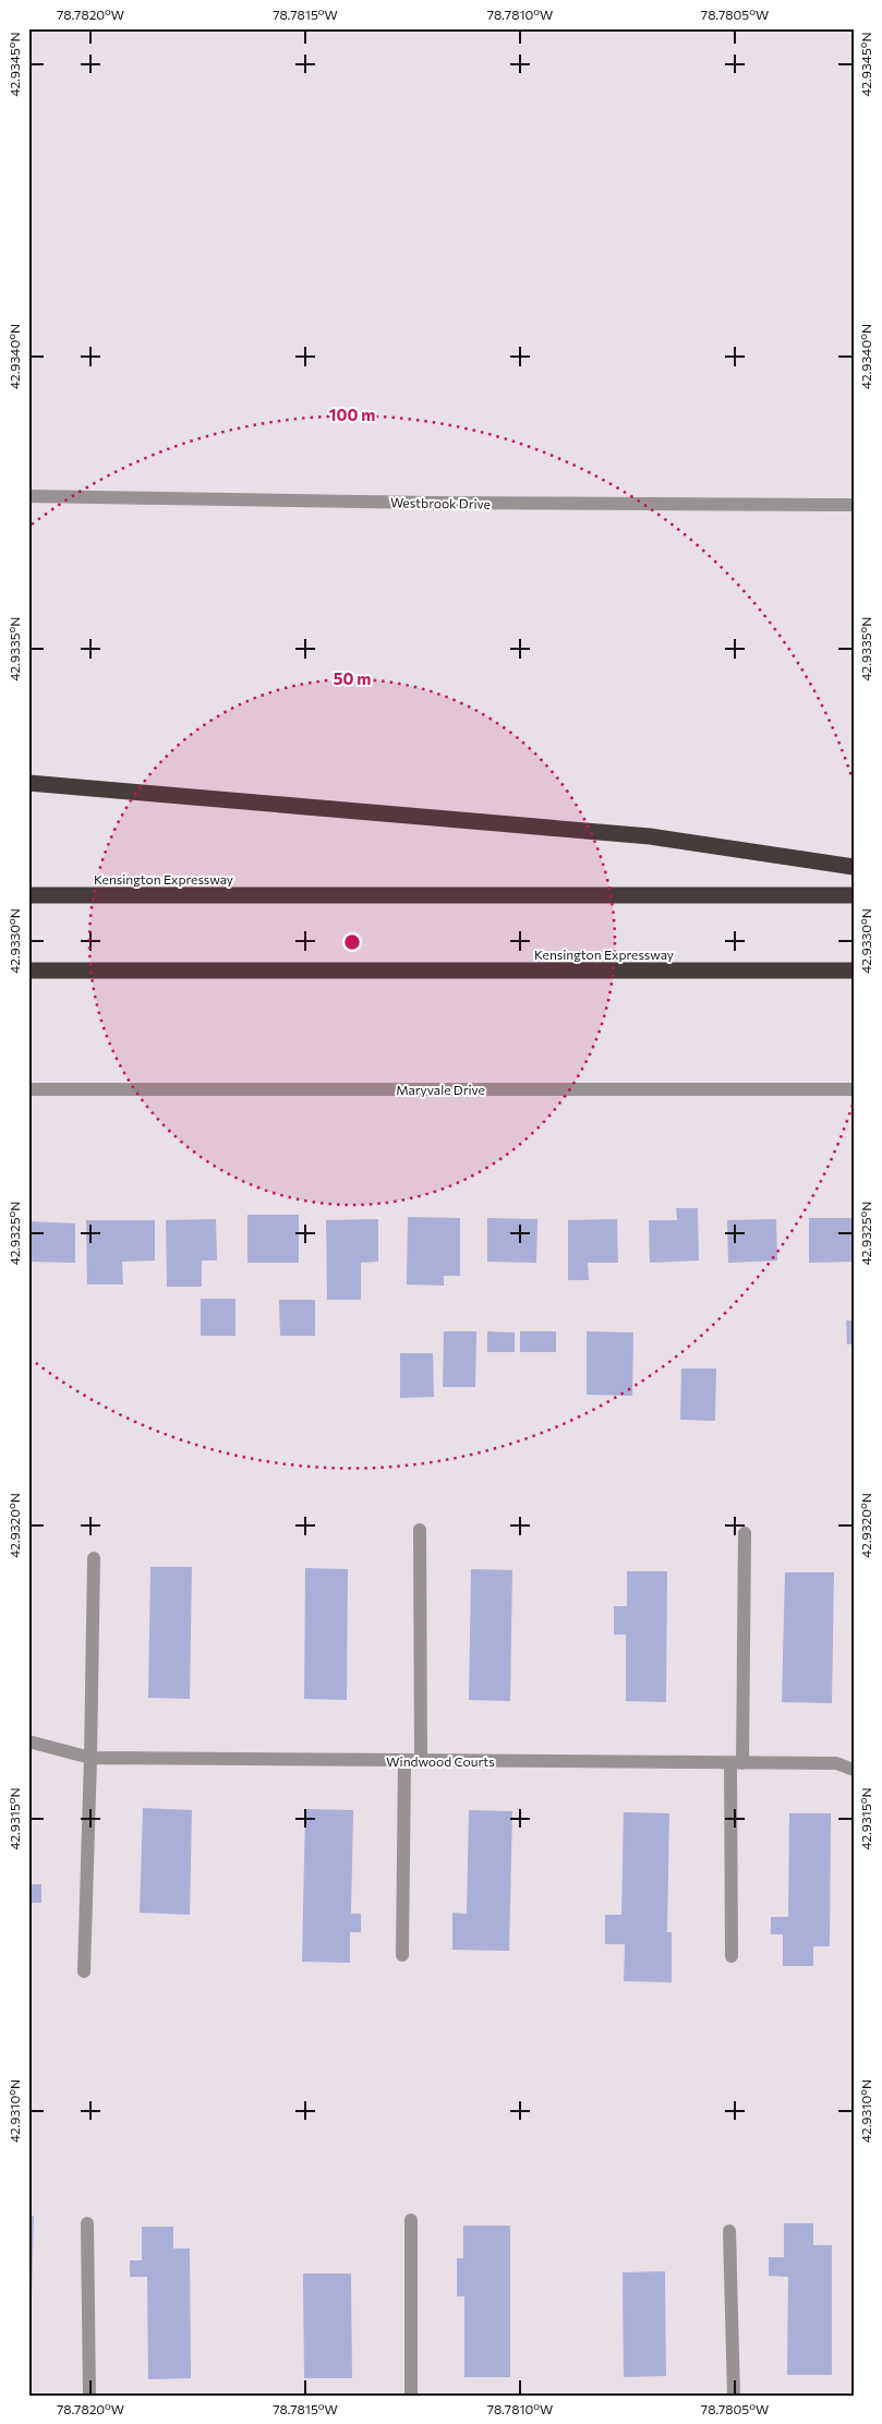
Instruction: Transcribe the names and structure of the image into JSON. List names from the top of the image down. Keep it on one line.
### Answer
{"streets":{"highway":["Kensington Expressway"],"street":["Westbrook Drive","Maryvale Drive","Windwood Courts"]},"coordinates":["78.7820°W","78.7815°W","78.7810°W","78.7805°W","42.9345°N","42.9340°N","42.9335°N","42.9330°N","42.9325°N","42.9320°N","42.9315°N","42.9310°N"],"rings":["100 m","50 m"]}
